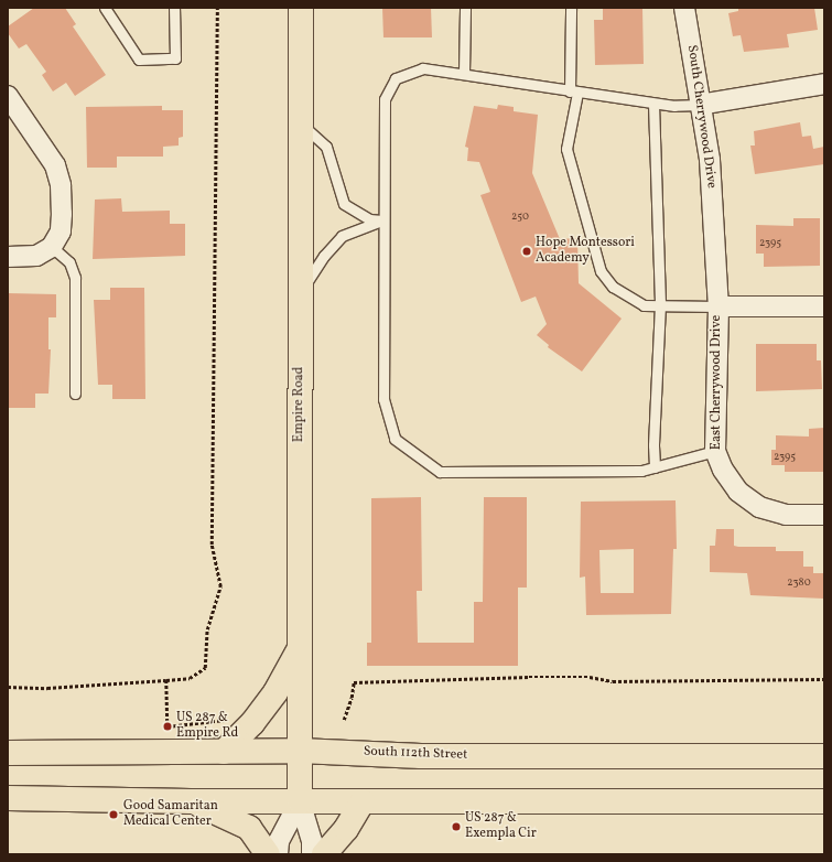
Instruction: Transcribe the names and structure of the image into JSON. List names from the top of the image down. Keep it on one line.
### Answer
{"streets":{"main road":["Empire Road","South 112th Street"],"street":["South Cherrywood Drive","East Cherrywood Drive"]},"crossings":[["South Cherrywood Drive","East Cherrywood Drive"],["Empire Road","South 112th Street"]],"places":["Hope Montessori Academy","US 287 & Empire Rd","Good Samaritan Medical Center","US 287 & Exempla Cir"],"house_numbers":["250","2395","2395","2380"]}
